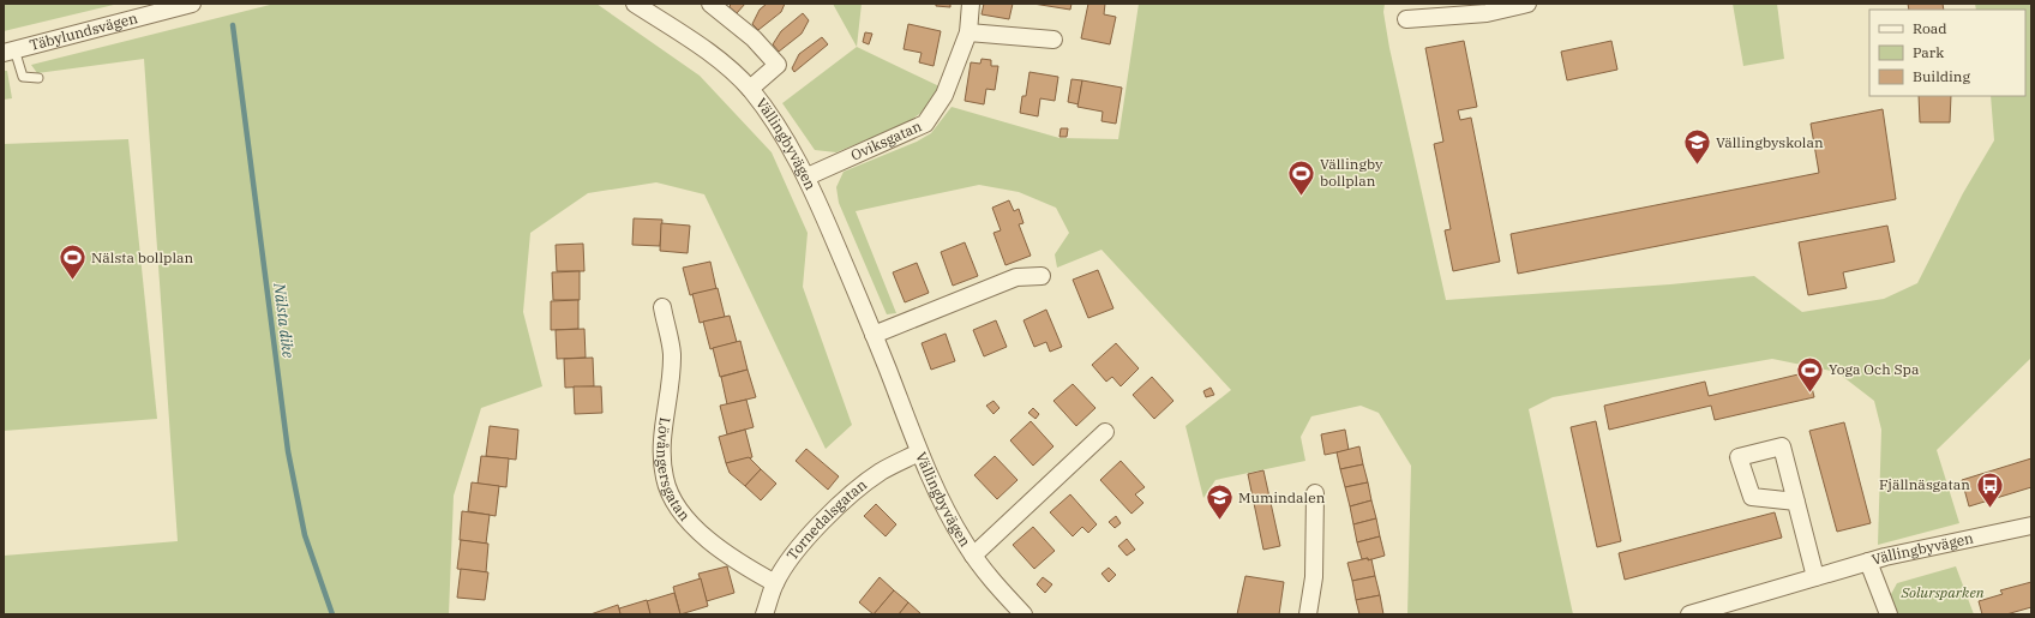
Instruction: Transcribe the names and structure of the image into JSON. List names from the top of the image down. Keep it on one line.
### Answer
{"streets":{"street":["Täbylundsvägen","Oviksgatan","Vällingbyvägen","Lövångersgatan","Tornedalsgatan"]},"crossings":[["Oviksgatan","Vällingbyvägen"],["Vällingbyvägen","Tornedalsgatan"],["Lövångersgatan","Tornedalsgatan"]],"water":["Nälsta dike"],"parks":["Solursparken"],"places":{"school or university":["Vällingbyskolan","Mumindalen"],"sports":["Vällingby bollplan","Nälsta bollplan","Yoga Och Spa"],"bus stop":["Fjällnäsgatan"]},"legend":["Road","Park","Building"]}
